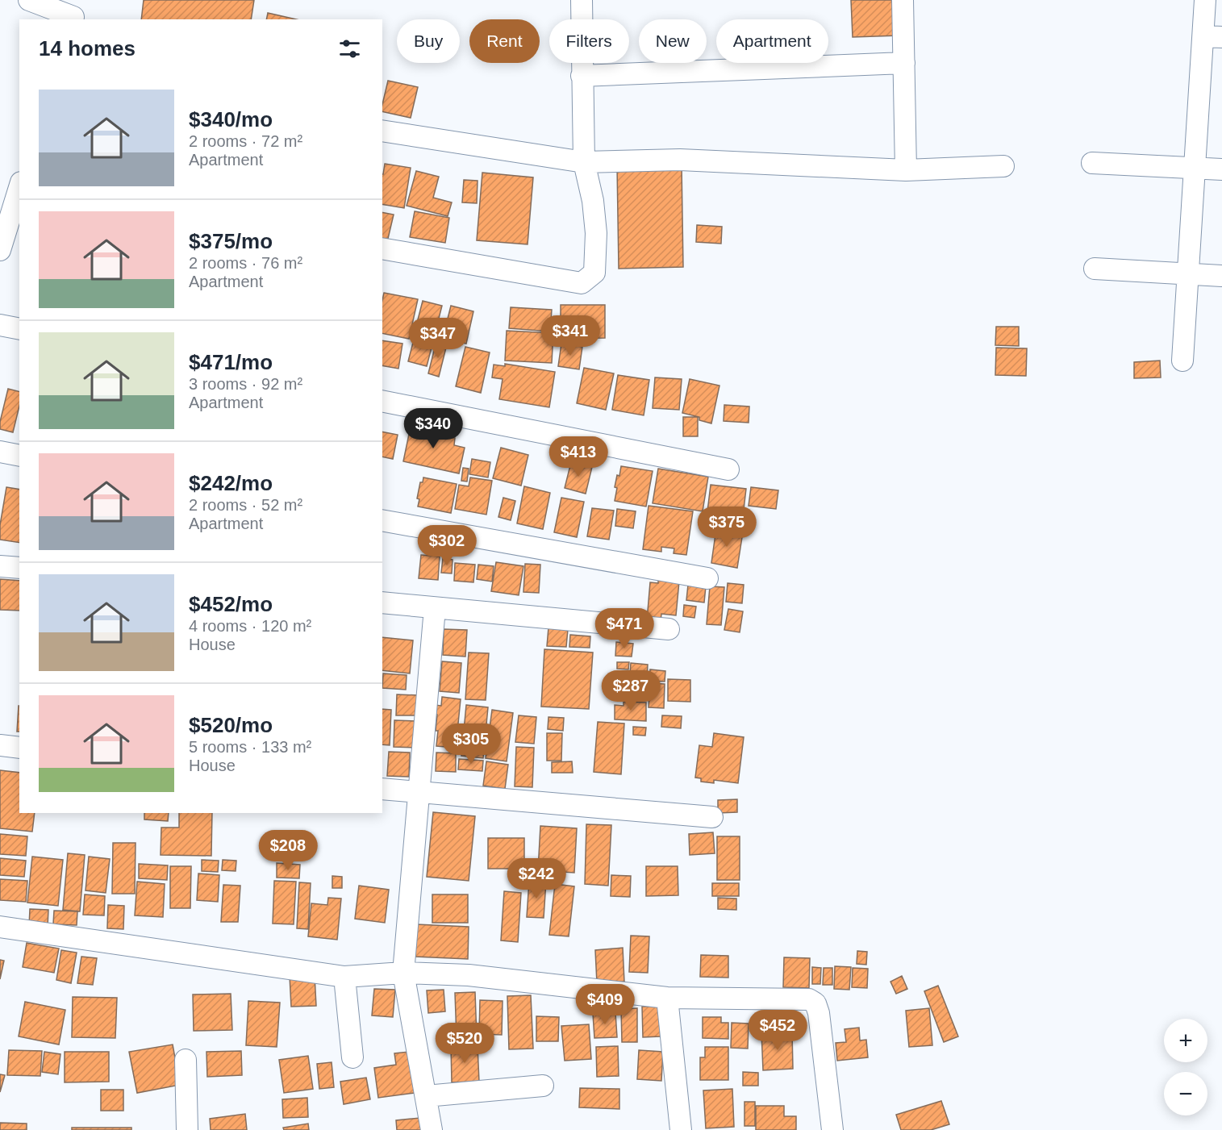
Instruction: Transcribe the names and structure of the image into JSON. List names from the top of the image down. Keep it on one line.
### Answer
{"page":{"chip":["Buy","Rent","Filters","New","Apartment"],"heading":"14 homes","list":[{"name":"$340/mo","note":"2 rooms · 72 m² · Apartment"},{"name":"$375/mo","note":"2 rooms · 76 m² · Apartment"},{"name":"$471/mo","note":"3 rooms · 92 m² · Apartment"},{"name":"$242/mo","note":"2 rooms · 52 m² · Apartment"},{"name":"$452/mo","note":"4 rooms · 120 m² · House"},{"name":"$520/mo","note":"5 rooms · 133 m² · House"}],"price":["$341","$347","$340","$413","$375","$302","$471","$287","$305","$208","$242","$409","$452","$520"],"map_buttons":["+","−"]}}
